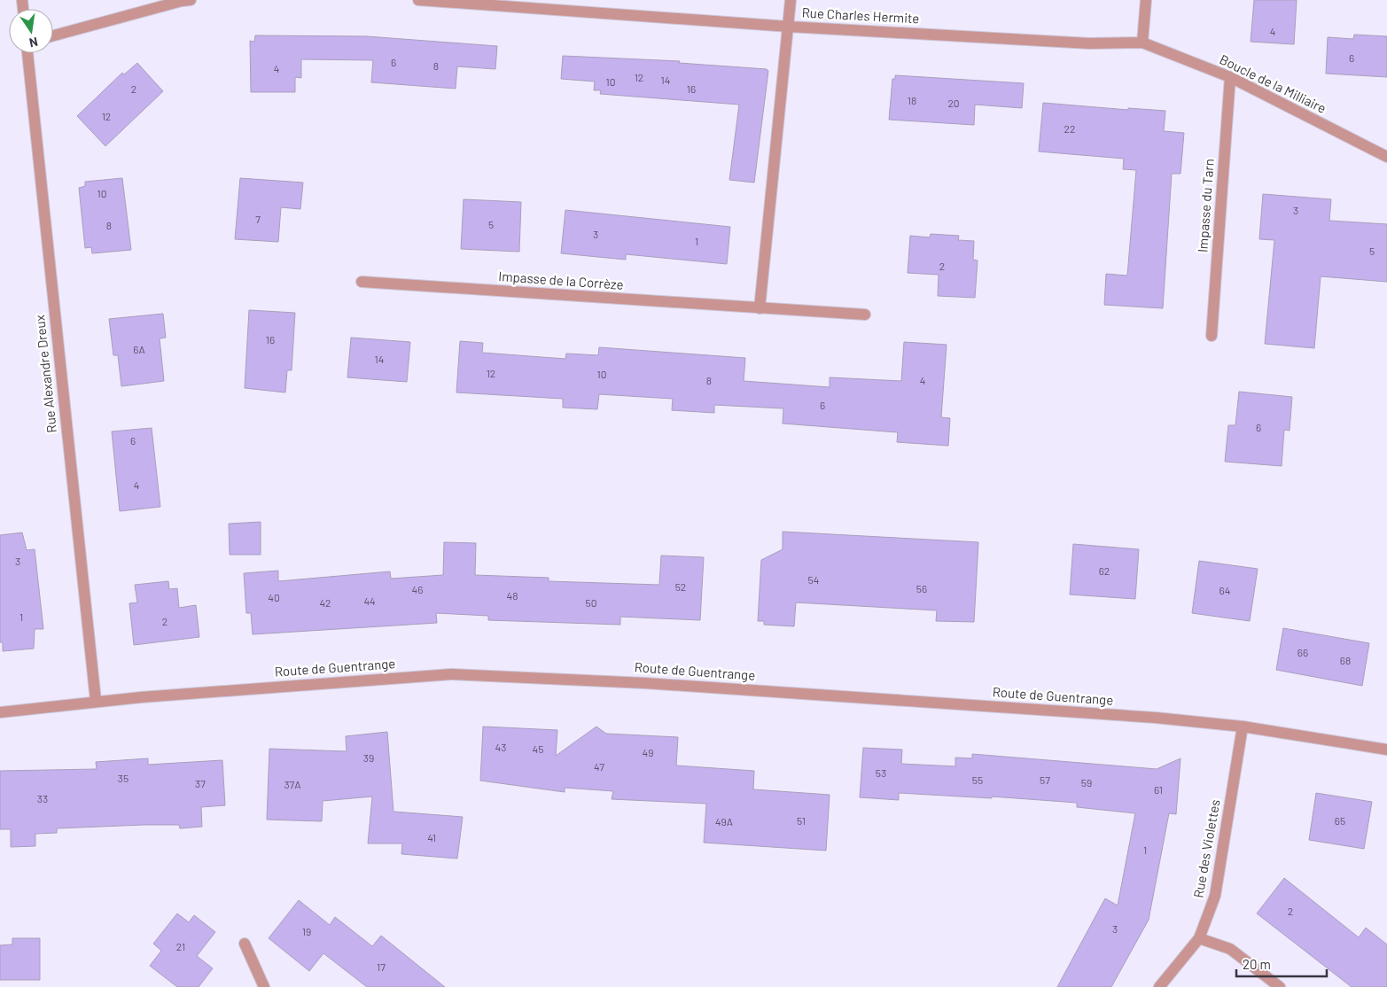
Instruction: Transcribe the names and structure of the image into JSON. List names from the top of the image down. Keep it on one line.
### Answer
{"streets":{"street":["Rue Charles Hermite","Boucle de la Milliaire","Impasse du Tarn","Impasse de la Corrèze","Rue Alexandre Dreux","Route de Guentrange","Rue des Violettes"]},"crossings":[["Rue Charles Hermite","Boucle de la Milliaire"],["Boucle de la Milliaire","Impasse du Tarn"],["Rue Alexandre Dreux","Route de Guentrange"],["Route de Guentrange","Rue des Violettes"]],"house_numbers":["4","6","6","8","4","12","14","10","2","16","18","20","12","22","10","3","7","5","8","3","1","5","2","16","6A","14","12","10","8","4","6","6","6","4","3","62","54","52","56","46","64","48","40","44","42","50","1","2","66","68","43","45","49","39","47","53","35","55","57","59","37","37A","61","33","51","65","49A","41","1","2","3","19","21","17"],"scale_bar":"20 m","north":"bottom"}
